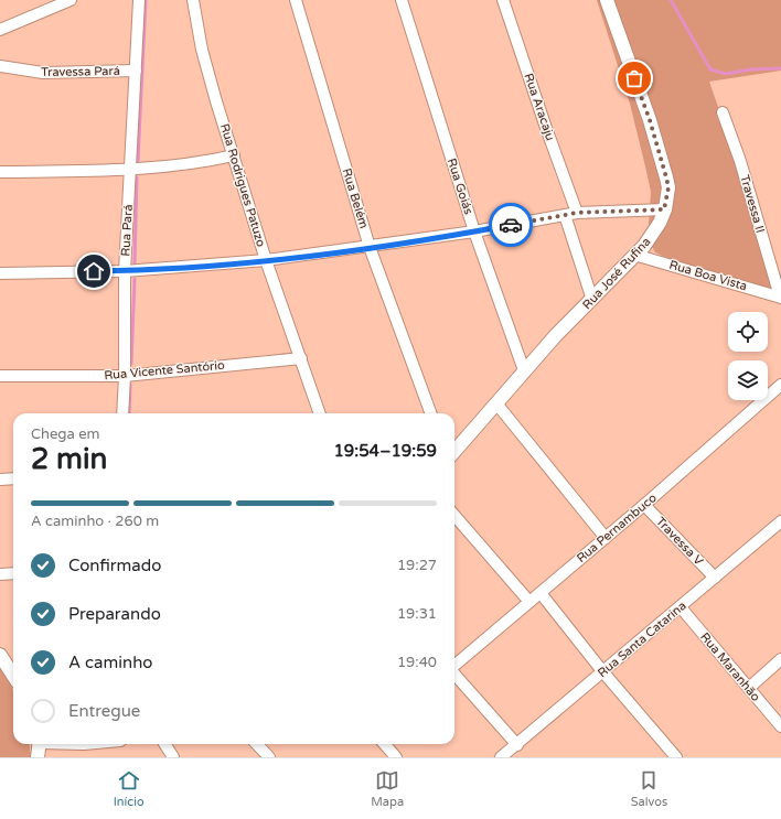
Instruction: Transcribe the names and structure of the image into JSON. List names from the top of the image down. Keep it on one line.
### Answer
{"streets":{"street":["Travessa Pará","Rua Aracaju","Rua Rodrigues Patuzo","Rua Goiás","Rua Belém","Travessa II","Rua Pará","Rua José Rufina","Rua Boa Vista","Rua Vicente Santório","Rua Pernambuco","Travessa V","Rua Santa Catarina","Rua Maranhão"]},"crossings":[["Travessa Pará","Rua Pará"],["Rua Rodrigues Patuzo","Rua Vicente Santório"],["Rua Goiás","Rua José Rufina"],["Travessa II","Rua Boa Vista"],["Rua Pará","Rua Vicente Santório"],["Rua José Rufina","Rua Boa Vista"],["Rua Pernambuco","Travessa V"],["Travessa V","Rua Santa Catarina"],["Rua Santa Catarina","Rua Maranhão"]],"page":{"heading":["2 min","Chega em","19:54–19:59"],"bar":"A caminho · 260 m","list":[["Confirmado","19:27"],["Preparando","19:31"],["A caminho","19:40"],"Entregue"],"tabs":["Início","Mapa","Salvos"]}}
